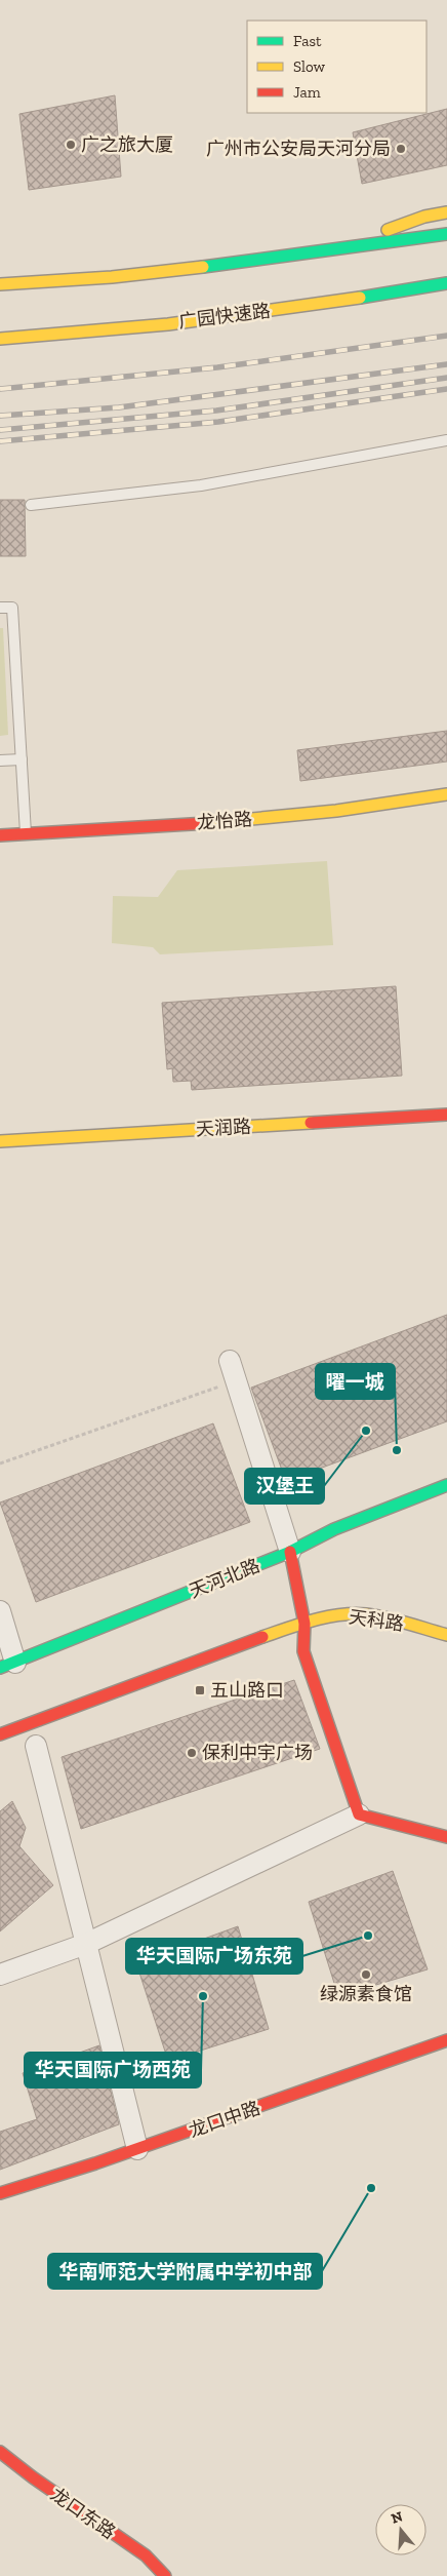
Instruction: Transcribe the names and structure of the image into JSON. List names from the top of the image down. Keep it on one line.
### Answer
{"streets":{"main road":["广园快速路","龙怡路","天润路","天河北路","天科路","龙口中路","龙口东路"]},"places":{"other":["广之旅大厦","广州市公安局天河分局","汉堡王","曜一城","保利中宇广场","华天国际广场东苑","绿源素食馆","华天国际广场西苑","华南师范大学附属中学初中部"],"transit":["五山路口"]},"legend":["Fast","Slow","Jam"],"north":"top"}
